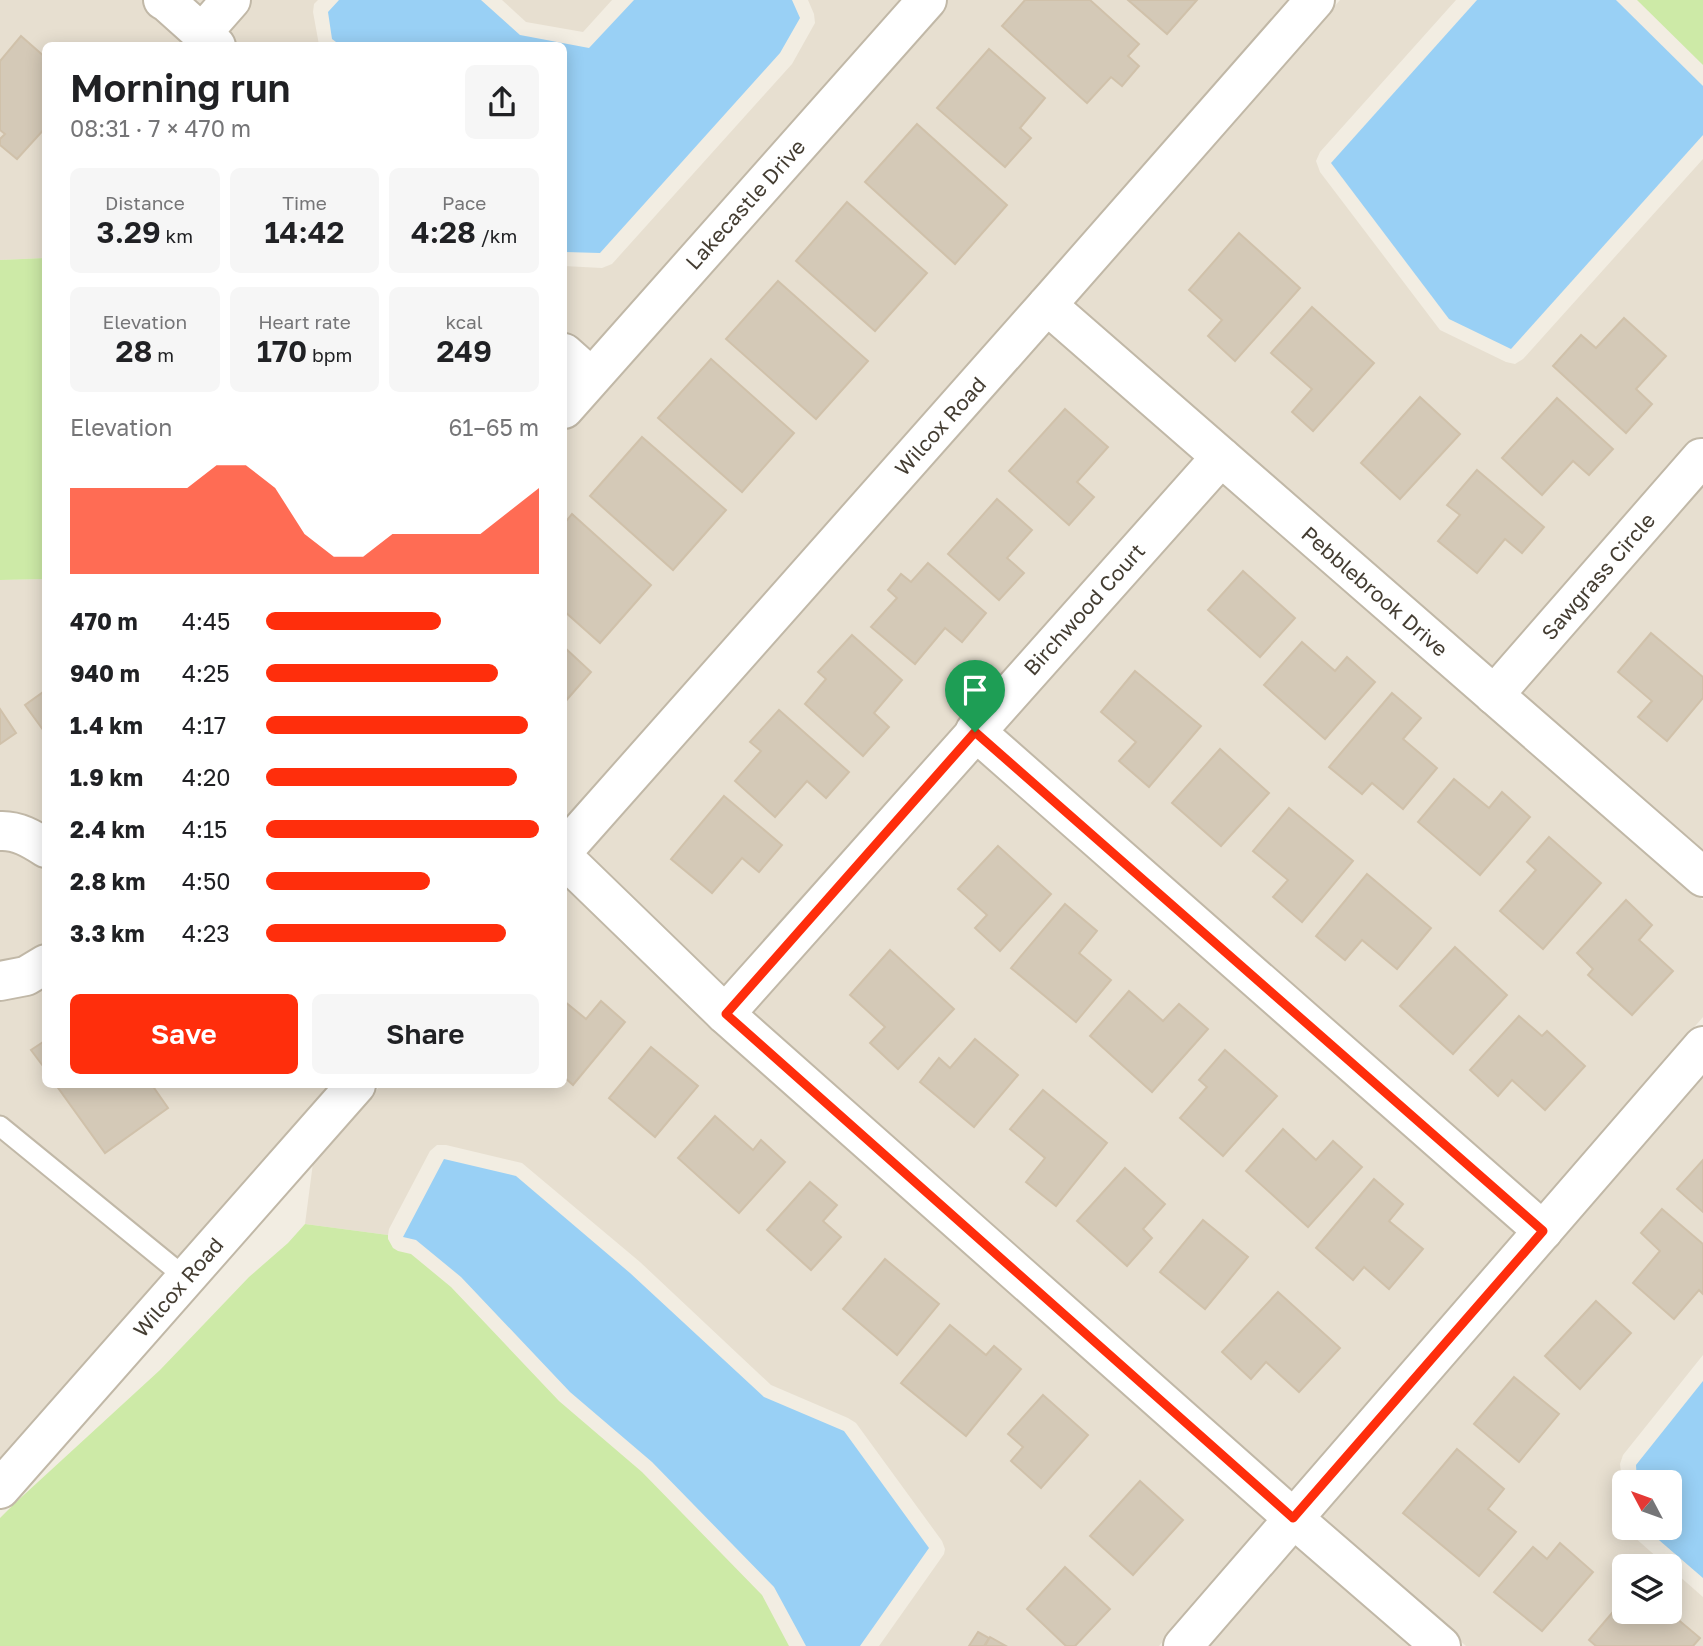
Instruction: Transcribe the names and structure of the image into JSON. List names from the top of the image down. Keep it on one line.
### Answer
{"streets":{"street":["Lakecastle Drive","Wilcox Road","Sawgrass Circle","Pebblebrook Drive","Birchwood Court"]},"crossings":[["Wilcox Road","Pebblebrook Drive"],["Sawgrass Circle","Pebblebrook Drive"],["Pebblebrook Drive","Birchwood Court"]],"north":"top left","page":{"heading":["Morning run","08:31 · 7 × 470 m"],"stats":[["Distance","3.29 km"],["Time","14:42"],["Pace","4:28 /km"],["Elevation","28 m"],["Heart rate","170 bpm"],["kcal","249"]],"chart":["Elevation","61–65 m"],"list":[{"name":"470 m","note":"4:45"},{"name":"940 m","note":"4:25"},{"name":"1.4 km","note":"4:17"},{"name":"1.9 km","note":"4:20"},{"name":"2.4 km","note":"4:15"},{"name":"2.8 km","note":"4:50"},{"name":"3.3 km","note":"4:23"}],"buttons":["Save","Share"]}}
